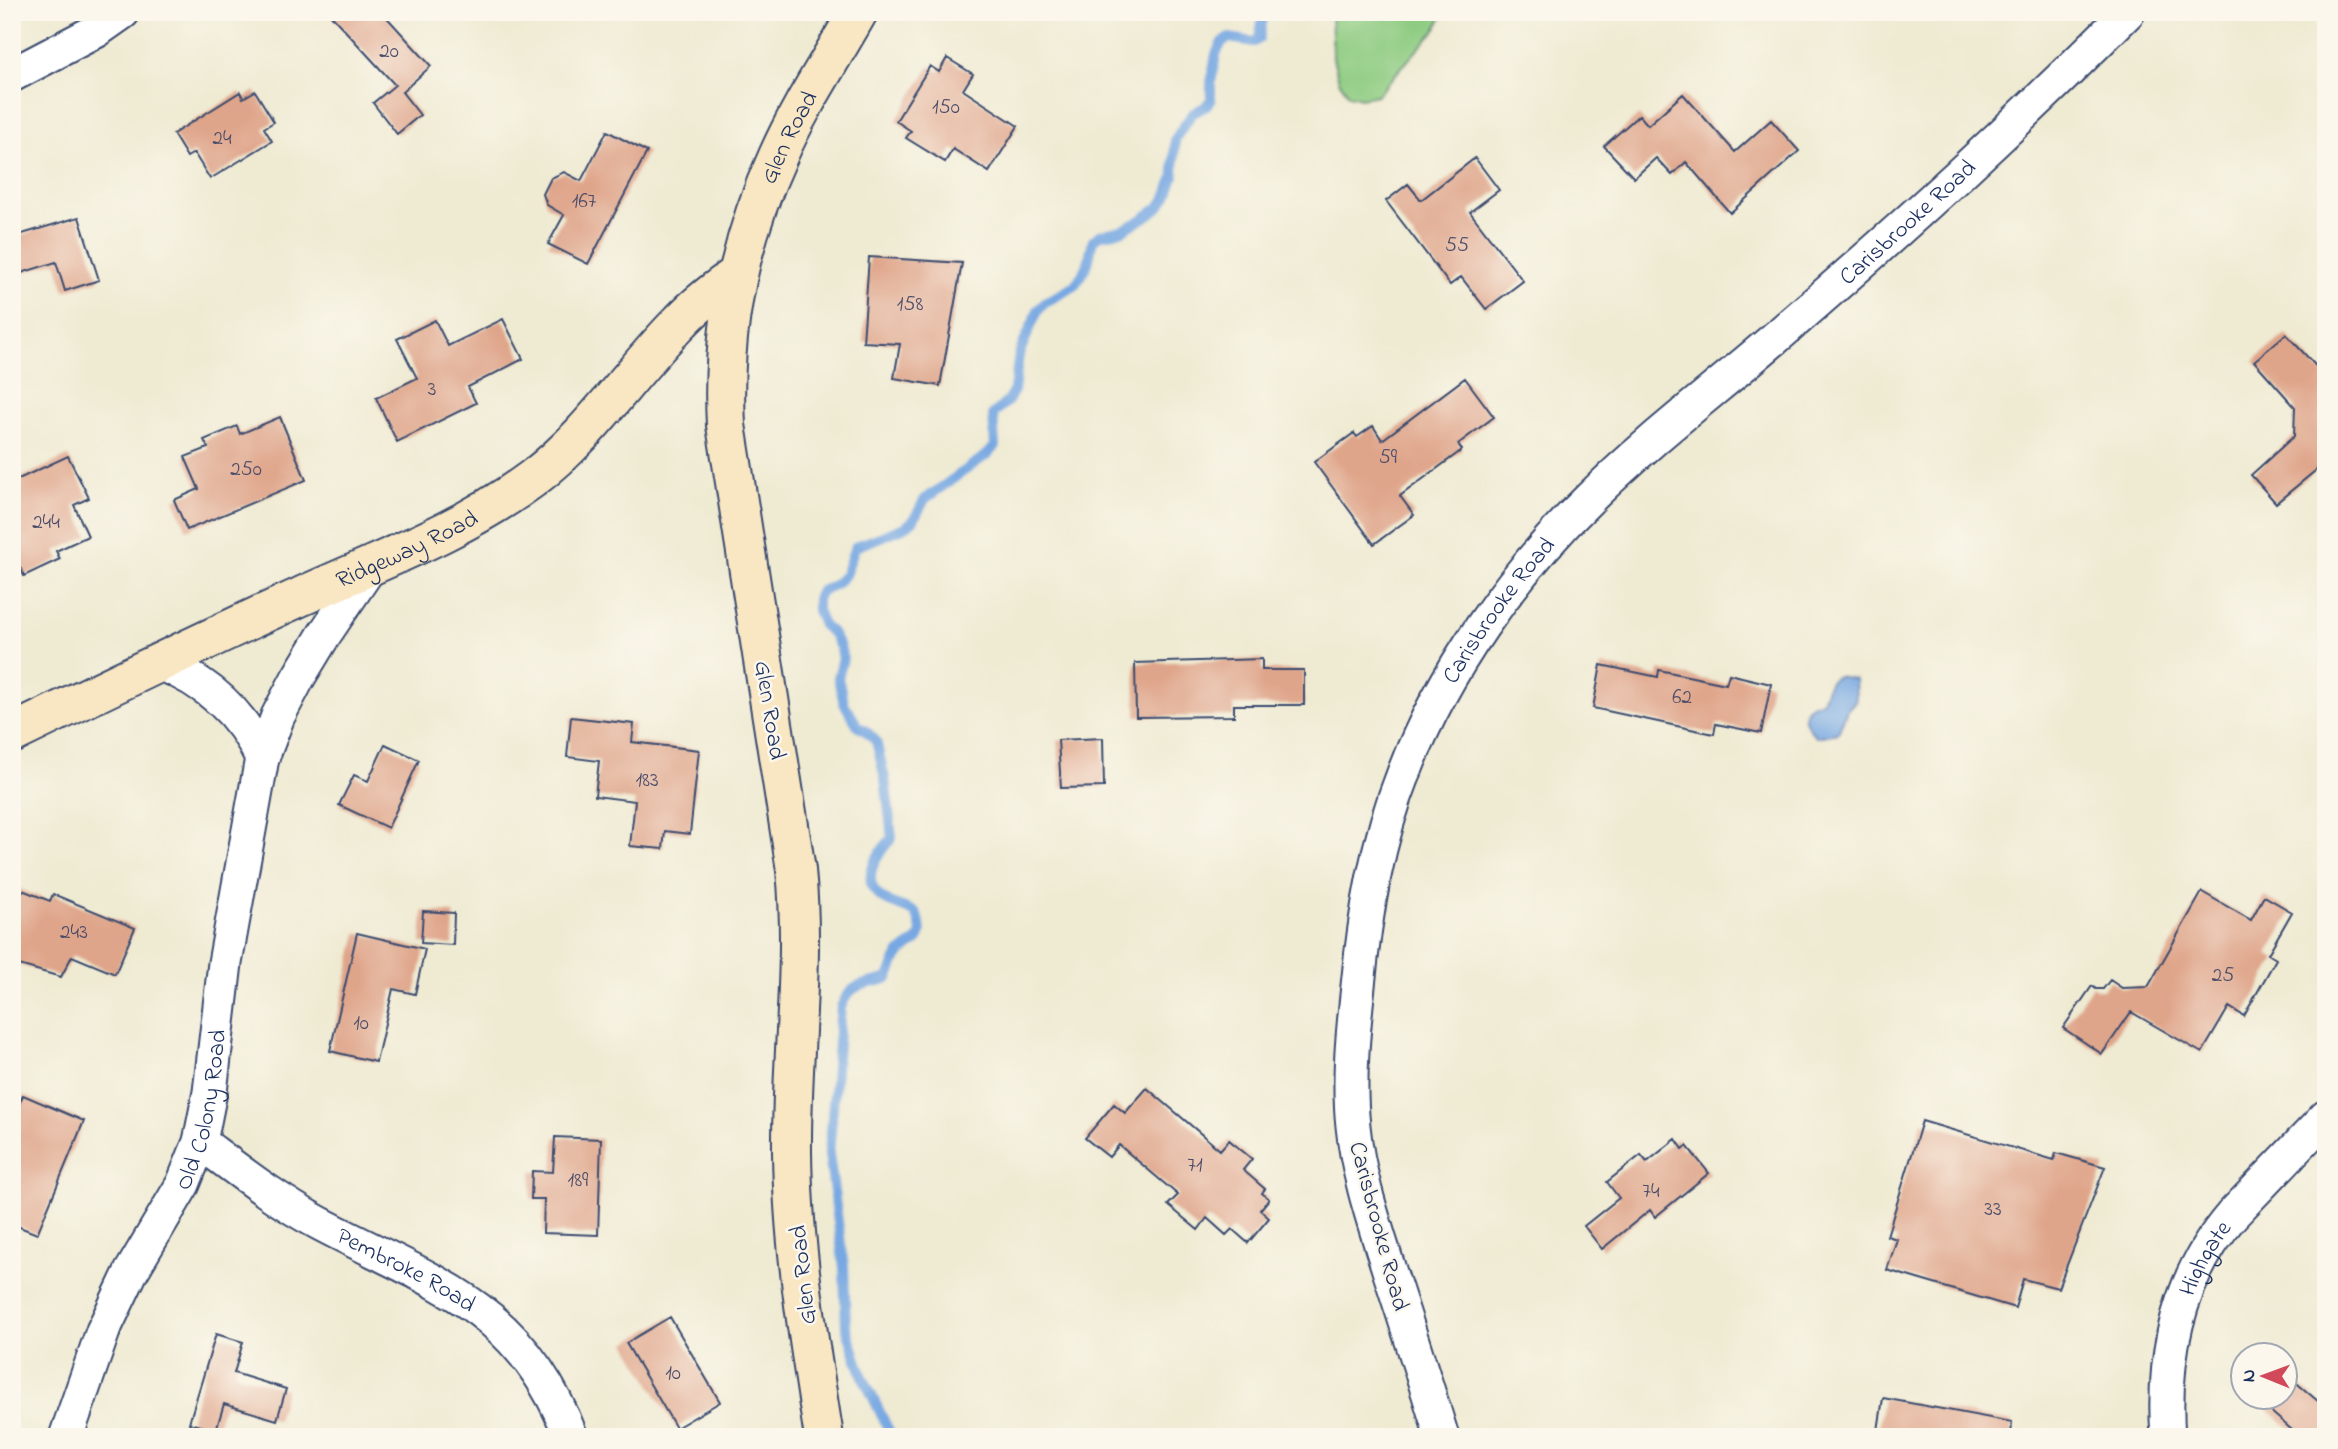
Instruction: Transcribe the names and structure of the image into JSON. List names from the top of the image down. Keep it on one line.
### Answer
{"streets":{"street":["Glen Road","Carisbrooke Road","Ridgeway Road","Old Colony Road","Highgate","Pembroke Road"]},"crossings":[["Glen Road","Ridgeway Road"],["Ridgeway Road","Old Colony Road"],["Old Colony Road","Pembroke Road"]],"house_numbers":["20","150","24","167","55","158","3","59","250","244","62","183","243","25","10","71","189","74","33","10"],"north":"left"}
